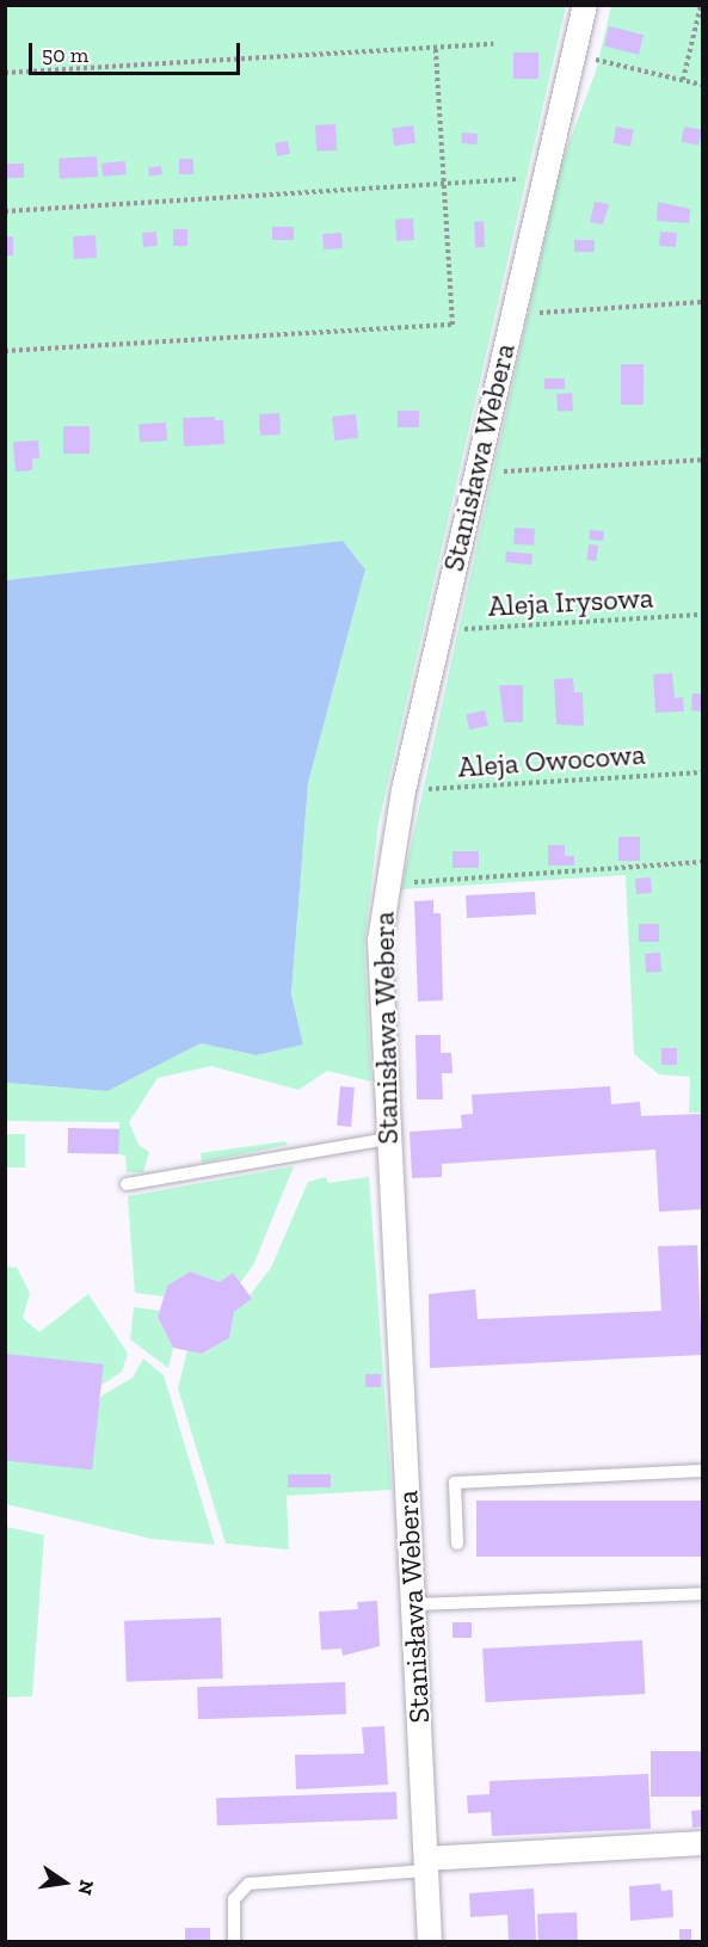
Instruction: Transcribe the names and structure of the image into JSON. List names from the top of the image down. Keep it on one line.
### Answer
{"streets":{"street":["Stanisława Webera"],"path":["Aleja Irysowa","Aleja Owocowa"]},"crossings":[["Stanisława Webera","Aleja Irysowa"],["Stanisława Webera","Aleja Owocowa"]],"scale_bar":"50 m","north":"right"}
